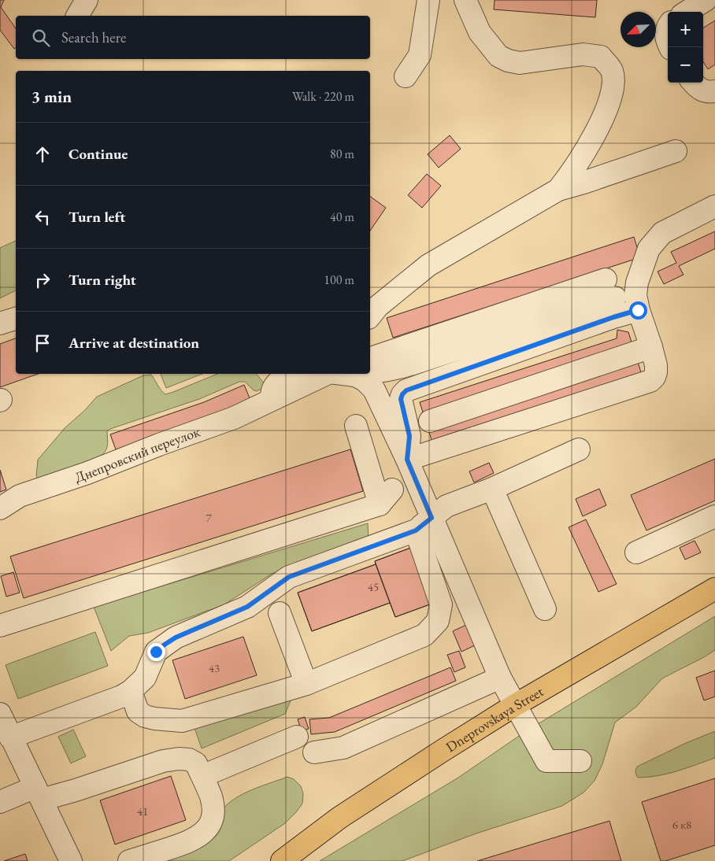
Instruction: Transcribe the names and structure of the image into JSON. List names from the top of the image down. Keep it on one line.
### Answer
{"streets":{"main road":["Dneprovskaya Street"],"street":["Днепровский переулок"]},"house_numbers":["7","45","43","41","6 к8"],"north":"bottom left","page":{"map_buttons":["+","−"],"search":"Search here","heading":["3 min","Walk · 220 m"],"list":[["Continue","80 m"],["Turn left","40 m"],["Turn right","100 m"],"Arrive at destination"]}}
